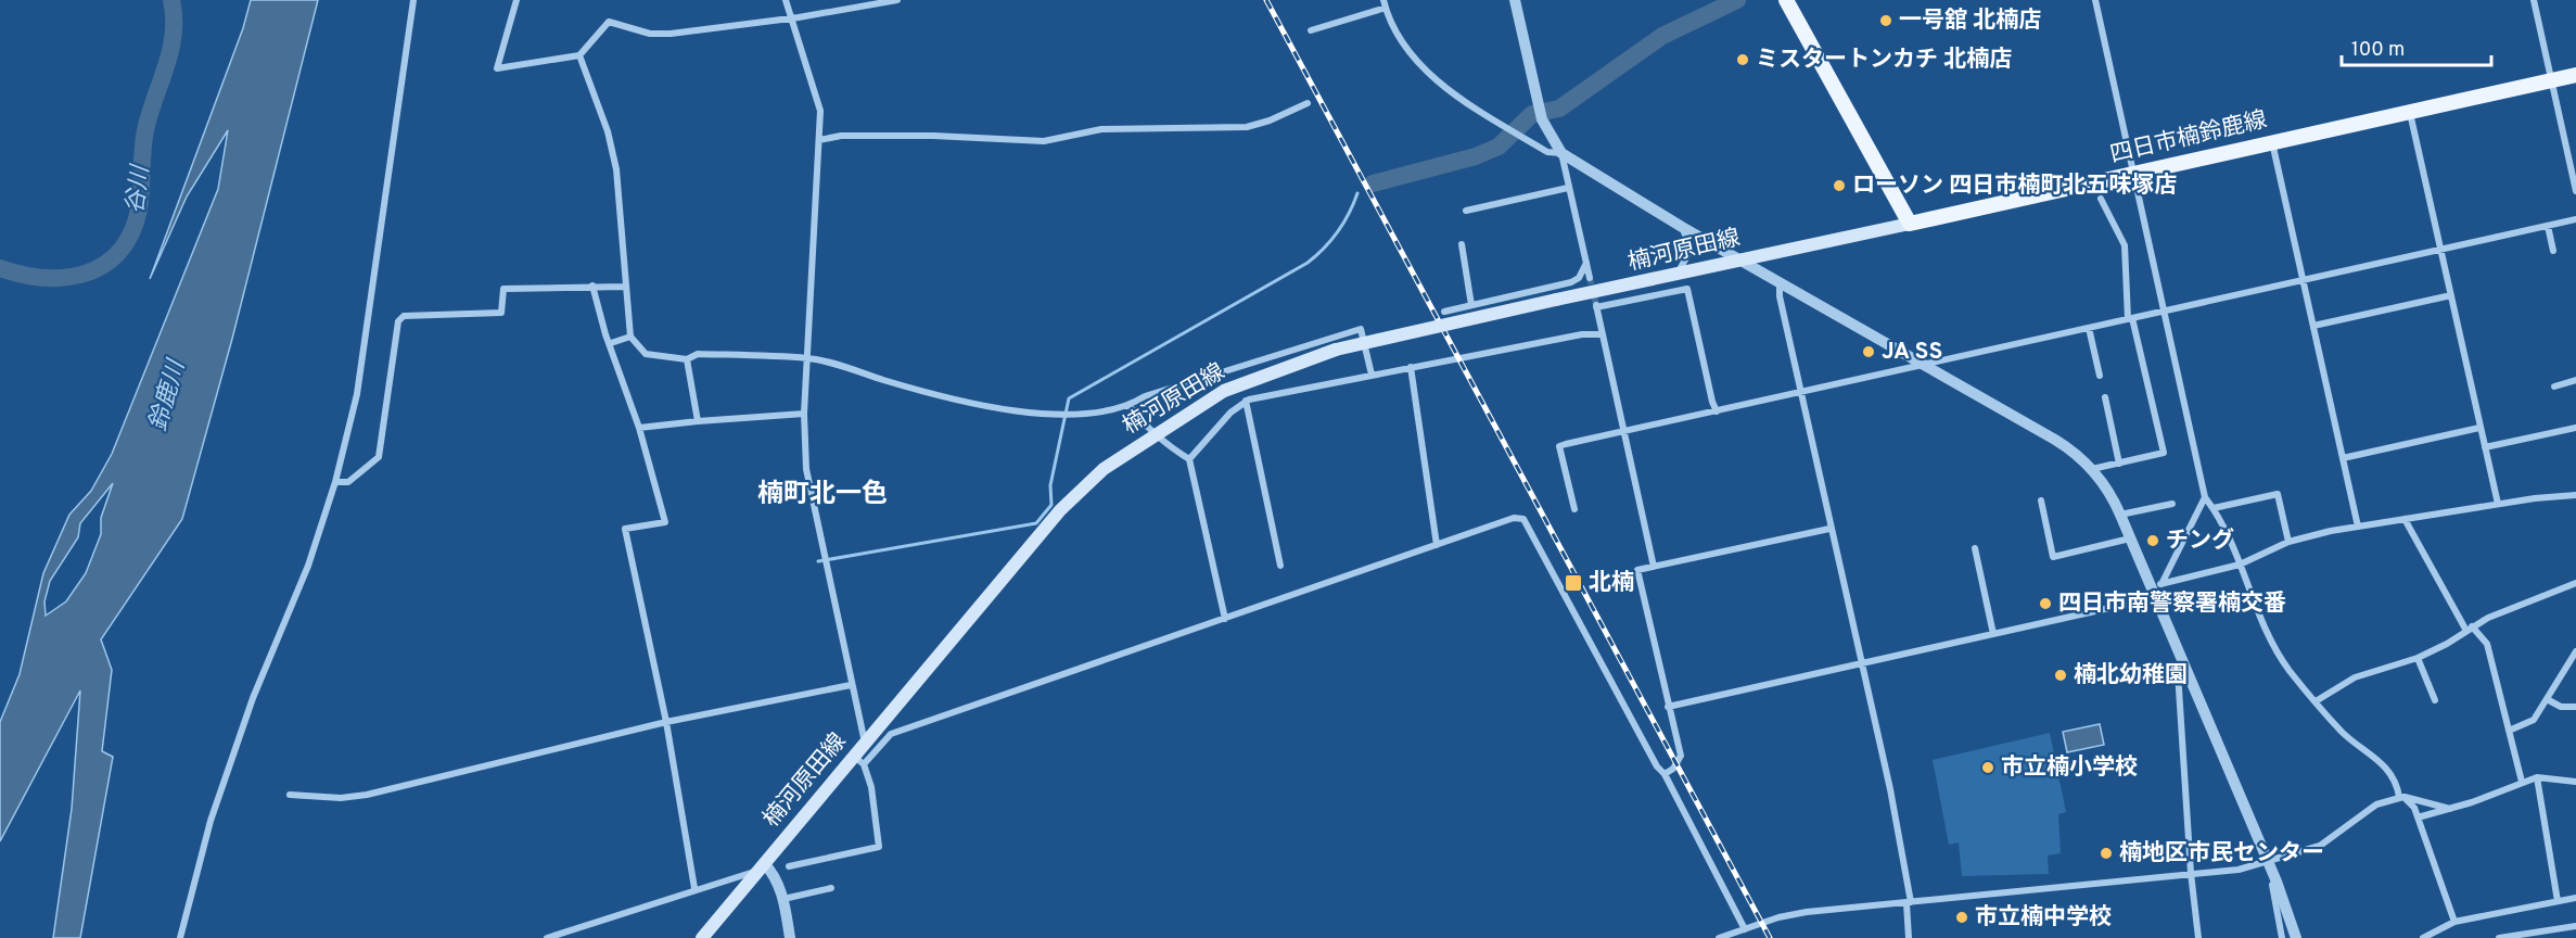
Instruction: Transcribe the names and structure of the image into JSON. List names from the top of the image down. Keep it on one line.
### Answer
{"streets":{"main road":["四日市楠鈴鹿線","楠河原田線"]},"crossings":[["四日市楠鈴鹿線","楠河原田線"]],"districts":["楠町北一色"],"water":["谷川","鈴鹿川"],"places":{"other":["一号舘 北楠店","ミスタートンカチ 北楠店","ローソン 四日市楠町北五味塚店","JA SS","チング","四日市南警察署楠交番","楠北幼稚園","市立楠小学校","楠地区市民センター","市立楠中学校"],"transit":["北楠"]},"scale_bar":"100 m"}
